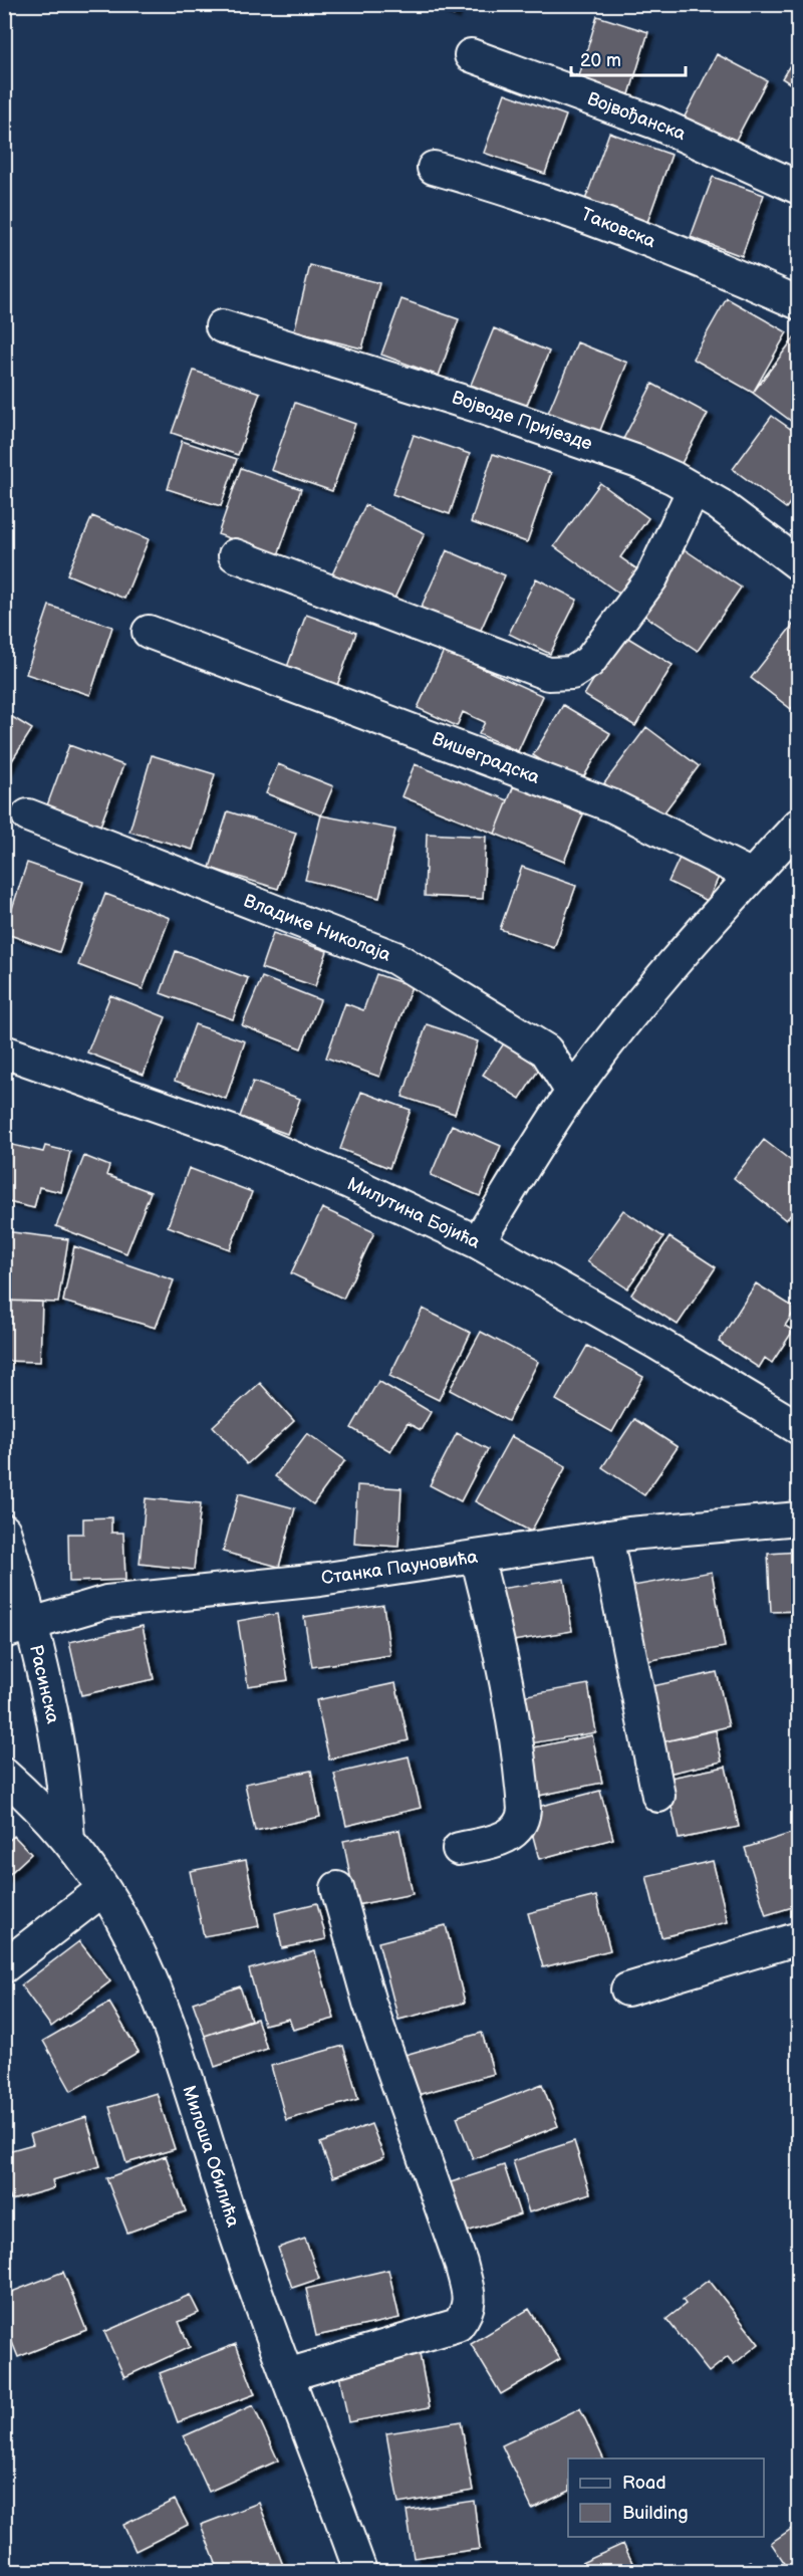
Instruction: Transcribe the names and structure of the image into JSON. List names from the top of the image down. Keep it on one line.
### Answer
{"streets":{"street":["Војвођанска","Таковска","Војводе Пријезде","Вишеградска","Владике Николаја","Милутина Бојића","Станка Пауновића","Расинска","Милоша Обилића"]},"crossings":[["Станка Пауновића","Расинска"],["Расинска","Милоша Обилића"]],"legend":["Road","Building"],"scale_bar":"20 m"}
